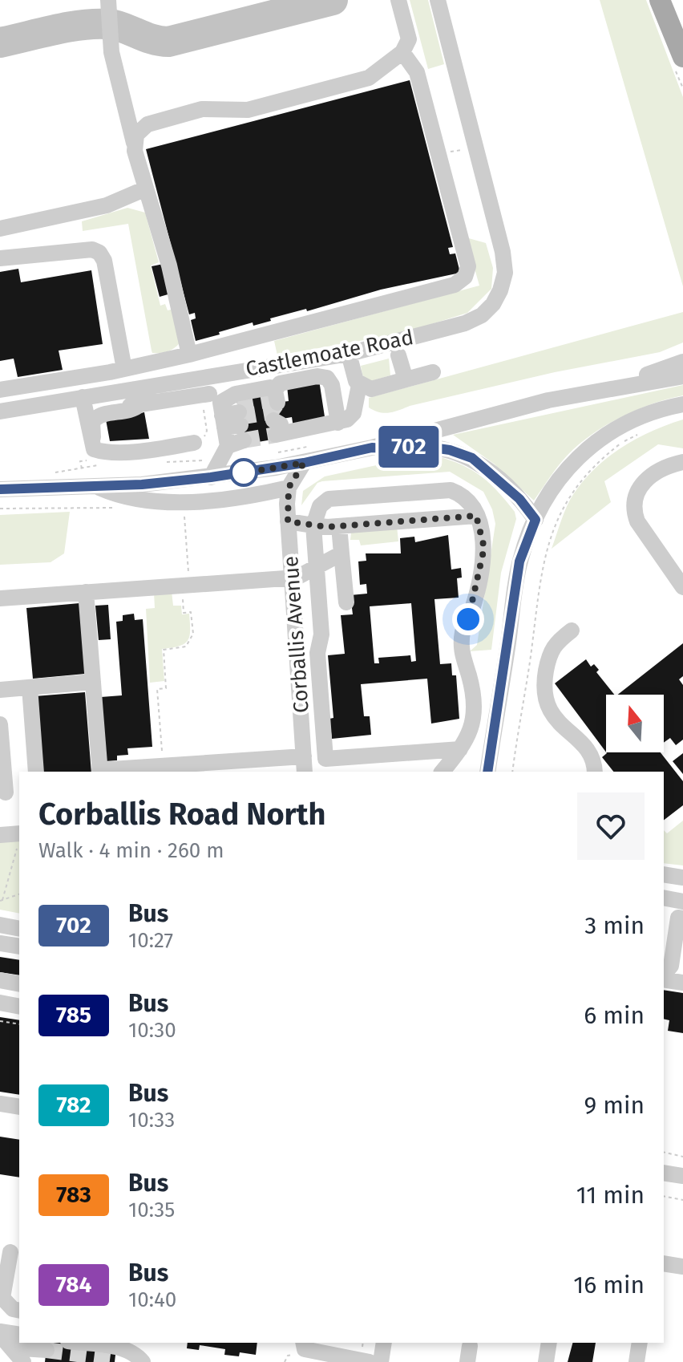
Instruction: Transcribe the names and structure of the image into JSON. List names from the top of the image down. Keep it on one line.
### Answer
{"streets":{"street":["Castlemoate Road","Corballis Avenue"]},"lines":["bus line 702"],"north":"top","page":{"on_map":"702","heading":["Corballis Road North","Walk · 4 min · 260 m"],"list":[{"mark":"702","name":"Bus","note":"10:27","value":"3 min"},{"mark":"785","name":"Bus","note":"10:30","value":"6 min"},{"mark":"782","name":"Bus","note":"10:33","value":"9 min"},{"mark":"783","name":"Bus","note":"10:35","value":"11 min"},{"mark":"784","name":"Bus","note":"10:40","value":"16 min"}]}}
